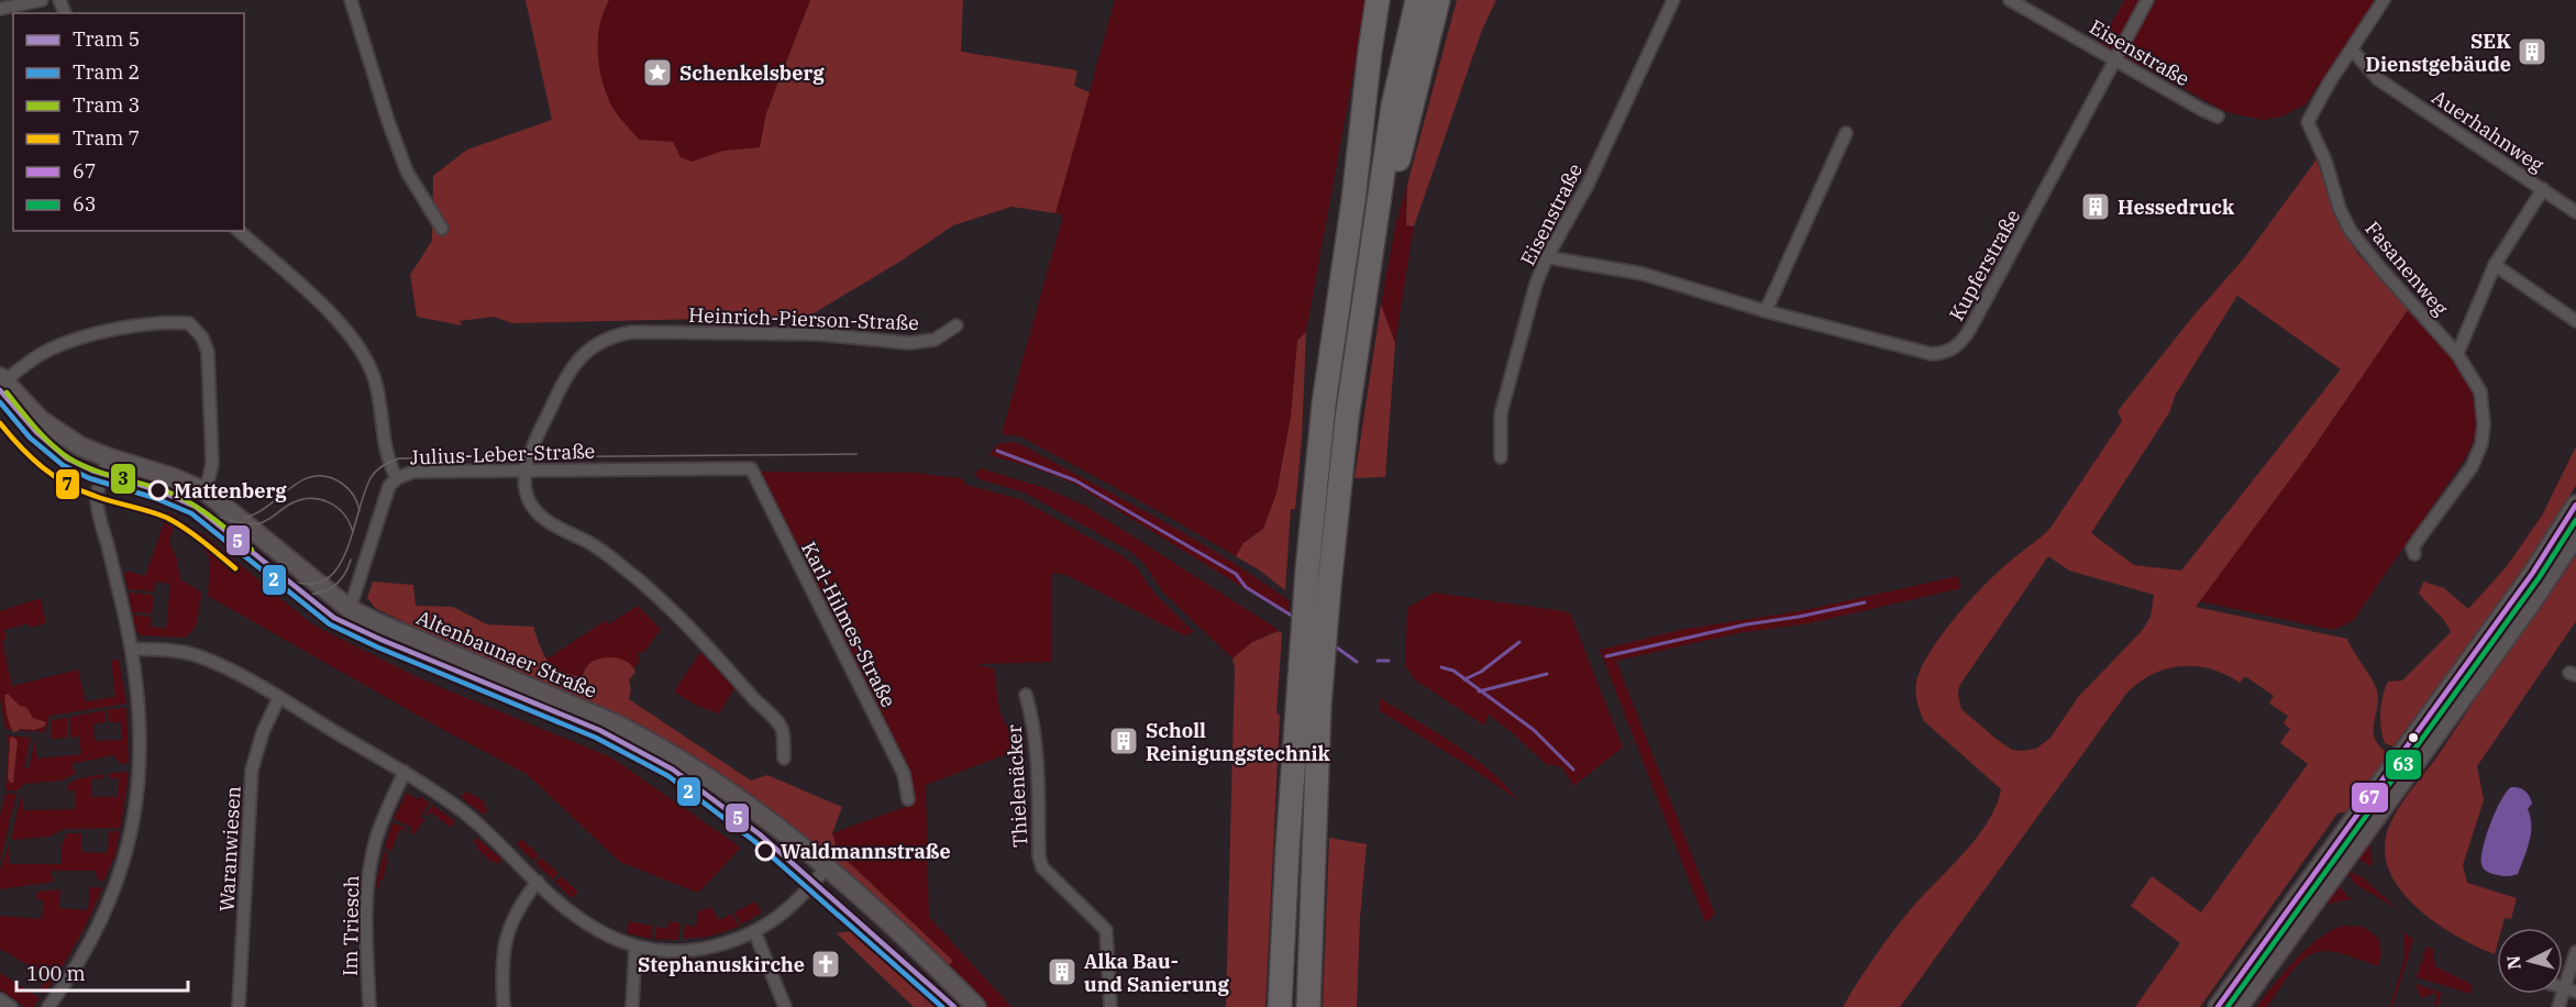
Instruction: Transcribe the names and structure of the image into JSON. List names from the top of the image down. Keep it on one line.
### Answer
{"streets":{"main road":["Altenbaunaer Straße"],"street":["Eisenstraße","Auerhahnweg","Kupferstraße","Fasanenweg","Heinrich-Pierson-Straße","Julius-Leber-Straße","Karl-Hilmes-Straße","Thielenäcker","Waranwiesen","Im Triesch"]},"crossings":[["Eisenstraße","Kupferstraße"],["Auerhahnweg","Fasanenweg"],["Heinrich-Pierson-Straße","Julius-Leber-Straße"],["Julius-Leber-Straße","Karl-Hilmes-Straße"],["Julius-Leber-Straße","Altenbaunaer Straße"]],"places":{"building":["SEK Dienstgebäude","Hessedruck","Scholl Reinigungstechnik","Alka Bau- und Sanierung"],"place":["Schenkelsberg"],"other":["Mattenberg","Waldmannstraße"],"church":["Stephanuskirche"]},"lines":["tram line 5","tram line 3","tram line 2","tram line 7","transit line 67","transit line 63"],"legend":["Tram 5","Tram 2","Tram 3","Tram 7","67","63"],"scale_bar":"100 m","north":"left"}
